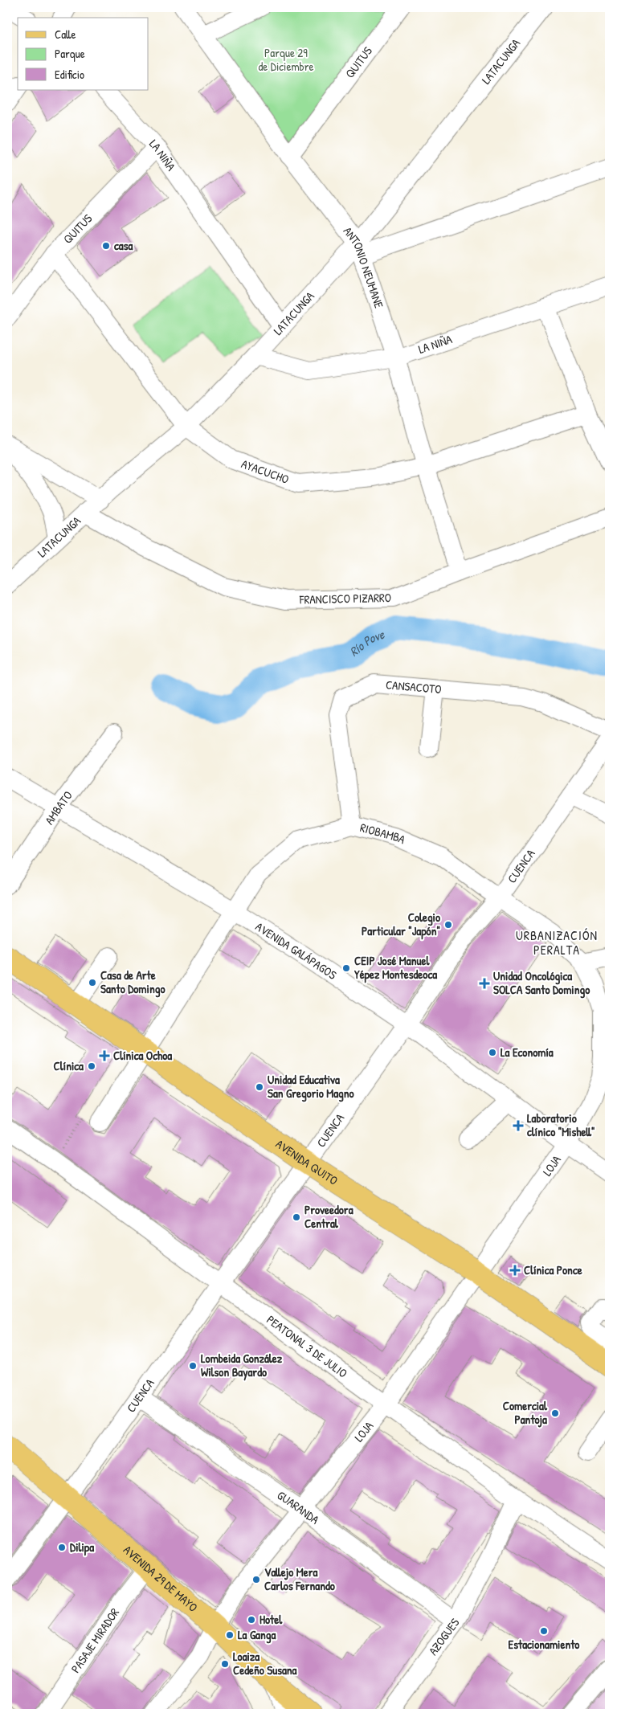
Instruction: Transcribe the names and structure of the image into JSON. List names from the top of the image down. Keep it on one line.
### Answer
{"streets":{"main road":["AVENIDA QUITO","AVENIDA 29 DE MAYO"],"street":["QUITUS","LATACUNGA","LA NIÑA","ANTONIO NEUMANE","AYACUCHO","FRANCISCO PIZARRO","CANSACOTO","AMBATO","RIOBAMBA","CUENCA","AVENIDA GALÁPAGOS","LOJA","PEATONAL 3 DE JULIO","GUARANDA","AZOGUES","PASAJE MIRADOR"]},"crossings":[["QUITUS","LA NIÑA"],["QUITUS","ANTONIO NEUMANE"],["QUITUS","AYACUCHO"],["LATACUNGA","LA NIÑA"],["LATACUNGA","ANTONIO NEUMANE"],["LATACUNGA","AYACUCHO"],["LATACUNGA","FRANCISCO PIZARRO"],["LA NIÑA","ANTONIO NEUMANE"],["ANTONIO NEUMANE","AYACUCHO"],["ANTONIO NEUMANE","FRANCISCO PIZARRO"],["CANSACOTO","RIOBAMBA"],["AMBATO","AVENIDA GALÁPAGOS"],["RIOBAMBA","CUENCA"],["RIOBAMBA","AVENIDA GALÁPAGOS"],["RIOBAMBA","AVENIDA QUITO"],["RIOBAMBA","LOJA"],["CUENCA","AVENIDA GALÁPAGOS"],["CUENCA","AVENIDA QUITO"],["CUENCA","PEATONAL 3 DE JULIO"],["CUENCA","GUARANDA"],["CUENCA","AVENIDA 29 DE MAYO"],["AVENIDA GALÁPAGOS","LOJA"],["AVENIDA QUITO","LOJA"],["LOJA","PEATONAL 3 DE JULIO"],["LOJA","GUARANDA"],["LOJA","AVENIDA 29 DE MAYO"],["PEATONAL 3 DE JULIO","AZOGUES"],["GUARANDA","AZOGUES"],["AVENIDA 29 DE MAYO","PASAJE MIRADOR"]],"districts":["URBANIZACIÓN PERALTA"],"water":["Río Pove"],"parks":["Parque 29 de Diciembre"],"places":{"other":["casa","Colegio Particular \"Japón\"","CEIP José Manuel Yépez Montesdeoca","Casa de Arte Santo Domingo","La Economía","Clínica","Unidad Educativa San Gregorio Magno","Proveedora Central","Lombeida González Wilson Bayardo","Comercial Pantoja","Dilipa","Vallejo Mera Carlos Fernando","Hotel","Estacionamiento","La Ganga","Loaiza Cedeño Susana"],"health":["Unidad Oncológica SOLCA Santo Domingo","Clínica Ochoa","Laboratorio clínico \"Mishell\"","Clínica Ponce"]},"legend":["Calle","Parque","Edificio"]}
